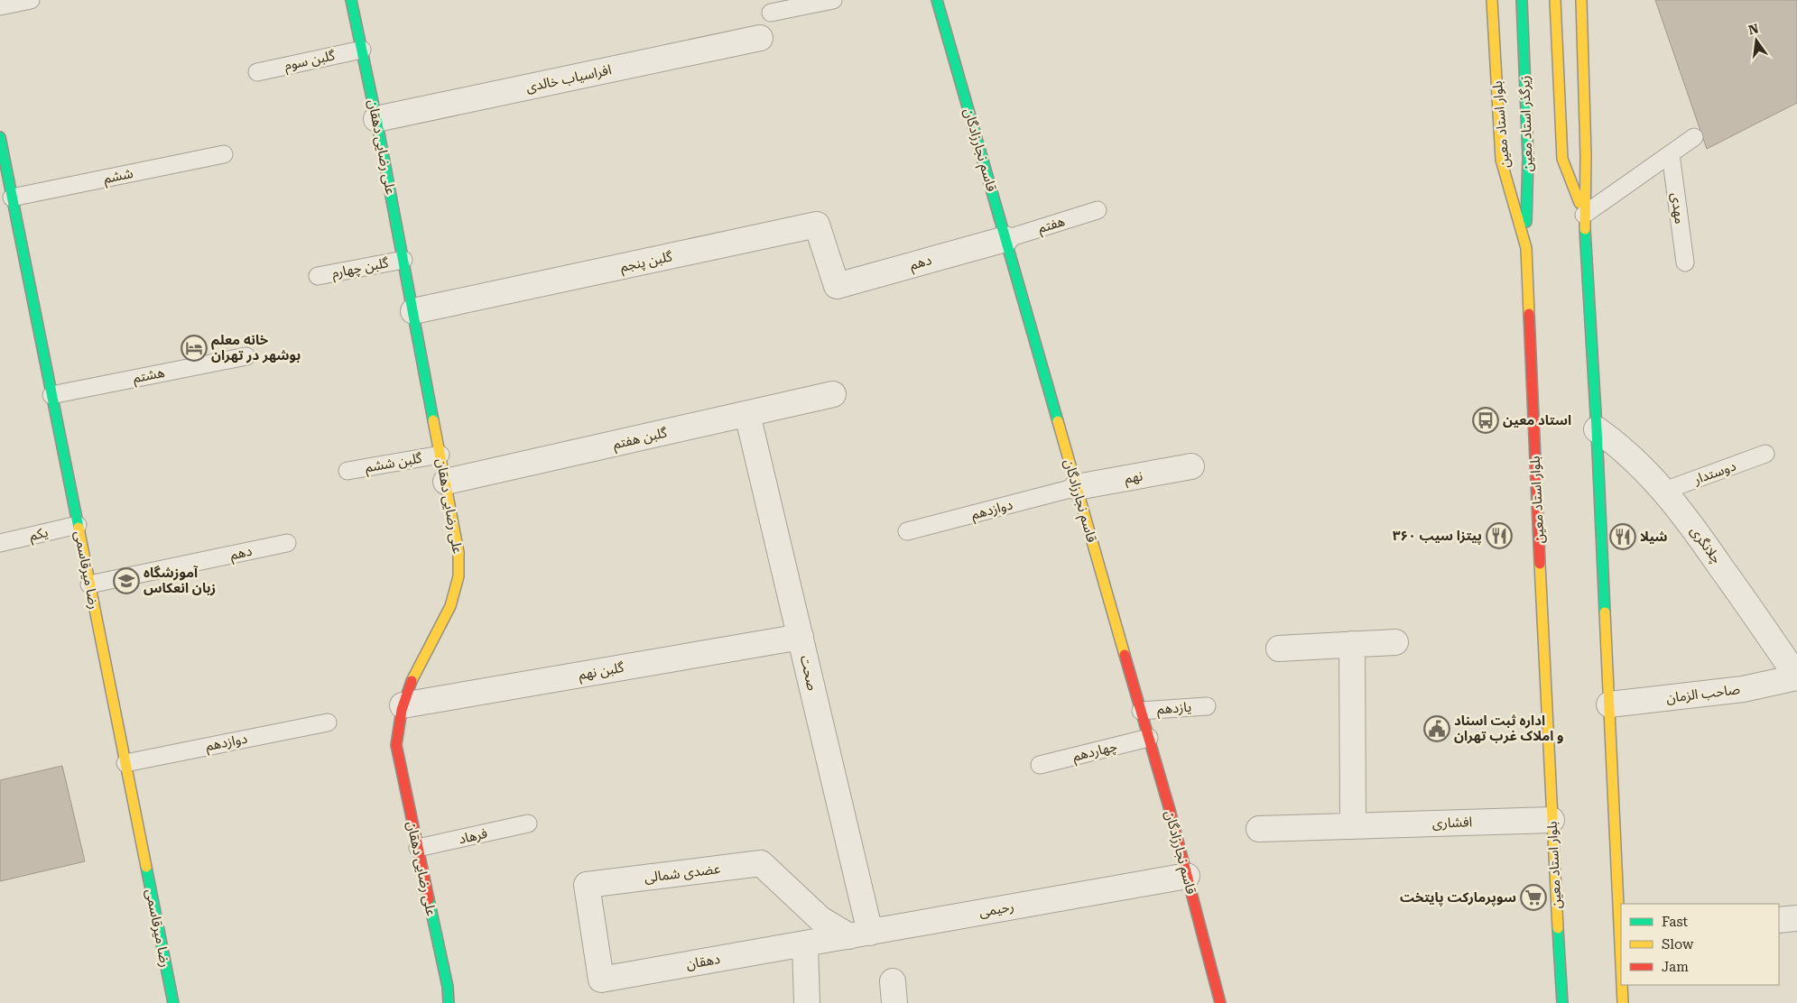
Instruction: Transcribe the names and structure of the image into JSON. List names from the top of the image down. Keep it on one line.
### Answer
{"streets":{"street":["افراسیاب خالدی","زیرگذر استاد معین","بلوار استاد معین","علی رضایی دهقان","قاسم نجارزادگان","گلبن پنجم","دهم","گلبن هفتم","نهم","چلانگری","رضا میرقاسمی","گلبن نهم","صحت","صاحب الزمان","افشاری","عضدی شمالی","رحیمی","دهقان"],"lane":["گلبن سوم","ششم","مهدی","هفتم","گلبن چهارم","هشتم","گلبن ششم","دوستدار","دوازدهم","یکم","یازدهم","چهاردهم","فرهاد"]},"crossings":[["گلبن سوم","علی رضایی دهقان"],["افراسیاب خالدی","علی رضایی دهقان"],["زیرگذر استاد معین","بلوار استاد معین"],["بلوار استاد معین","افشاری"],["علی رضایی دهقان","گلبن پنجم"],["علی رضایی دهقان","گلبن چهارم"],["علی رضایی دهقان","گلبن هفتم"],["علی رضایی دهقان","گلبن ششم"],["علی رضایی دهقان","گلبن نهم"],["علی رضایی دهقان","فرهاد"],["قاسم نجارزادگان","هفتم"],["قاسم نجارزادگان","دهم"],["قاسم نجارزادگان","نهم"],["قاسم نجارزادگان","دوازدهم"],["قاسم نجارزادگان","یازدهم"],["قاسم نجارزادگان","چهاردهم"],["قاسم نجارزادگان","رحیمی"],["ششم","رضا میرقاسمی"],["هفتم","دهم"],["گلبن پنجم","دهم"],["دهم","رضا میرقاسمی"],["هشتم","رضا میرقاسمی"],["گلبن هفتم","صحت"],["دوستدار","چلانگری"],["نهم","دوازدهم"],["دوازدهم","رضا میرقاسمی"],["یکم","رضا میرقاسمی"],["چلانگری","صاحب الزمان"],["گلبن نهم","صحت"],["صحت","عضدی شمالی"],["صحت","رحیمی"],["عضدی شمالی","رحیمی"],["عضدی شمالی","دهقان"],["رحیمی","دهقان"]],"places":{"hotel":["خانه معلم بوشهر در تهران"],"bus stop":["استاد معین"],"restaurant":["پیتزا سیب ۳۶۰","شیلا"],"school or university":["آموزشگاه زبان انعکاس"],"public building":["اداره ثبت اسناد و املاک غرب تهران"],"supermarket":["سوپرمارکت پایتخت"]},"legend":["Fast","Slow","Jam"],"north":"top"}
